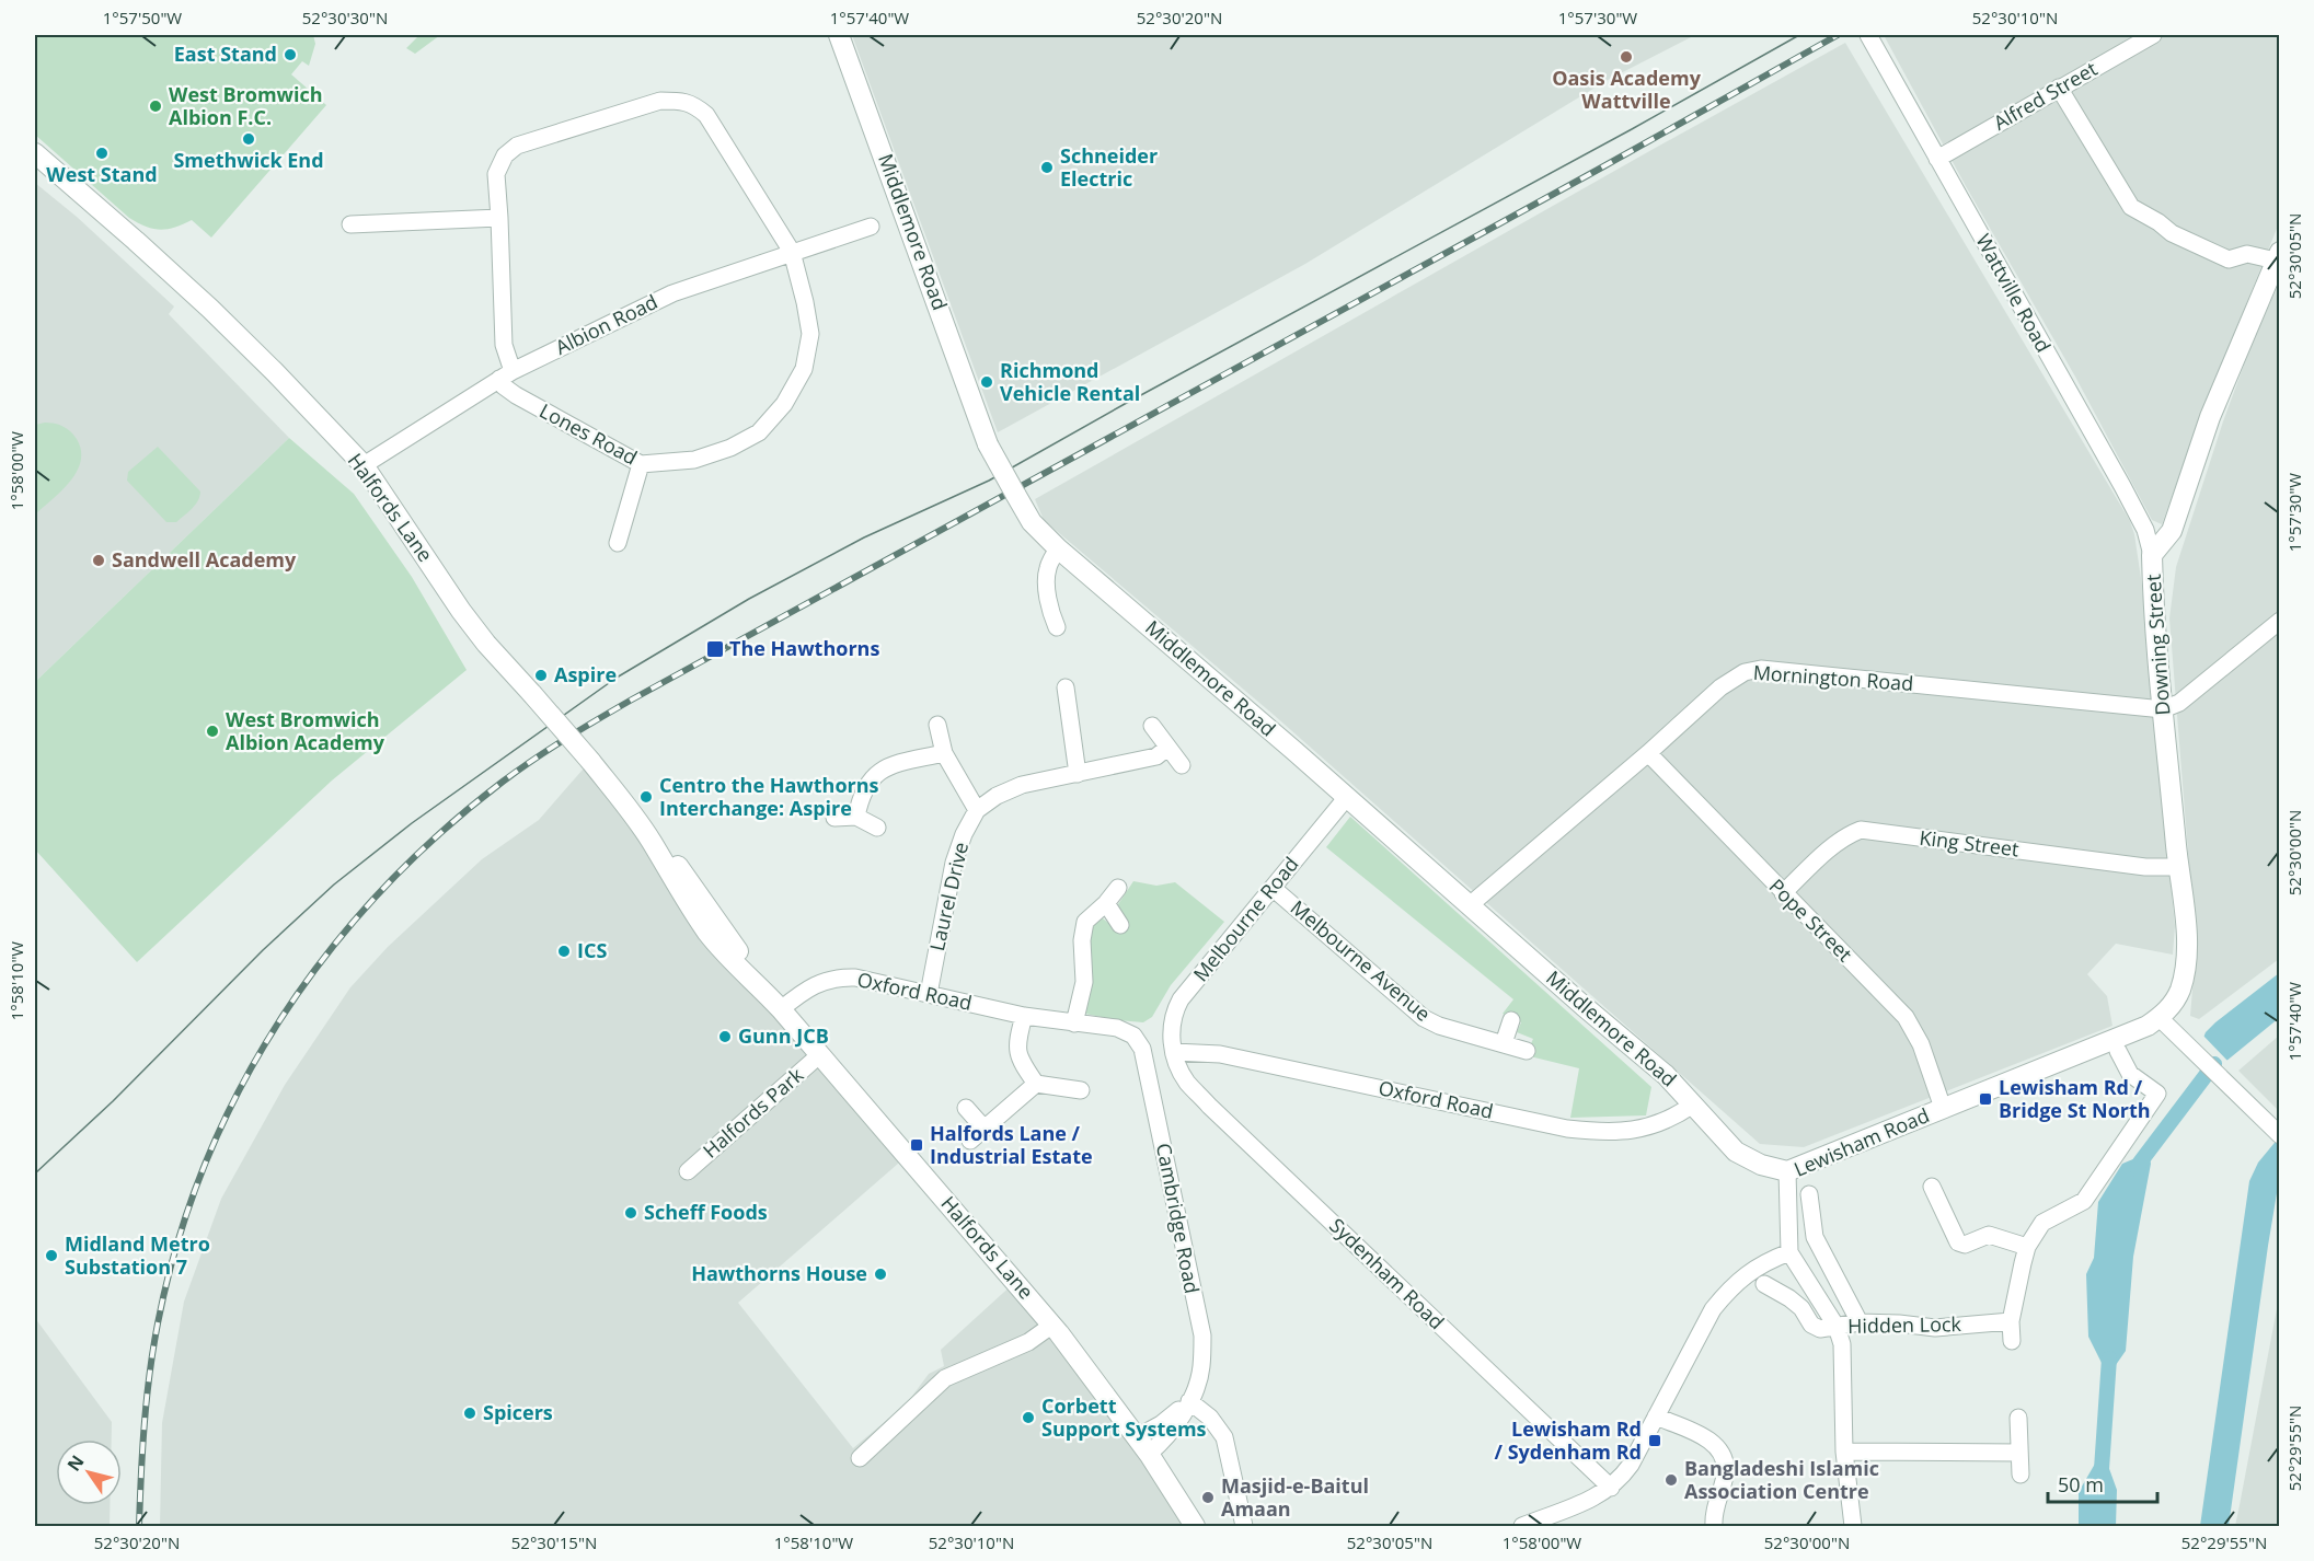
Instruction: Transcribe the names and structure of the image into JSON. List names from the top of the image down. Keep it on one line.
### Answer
{"streets":{"street":["Alfred Street","Middlemore Road","Wattville Road","Albion Road","Lones Road","Halfords Lane","Downing Street","Mornington Road","King Street","Laurel Drive","Melbourne Road","Pope Street","Melbourne Avenue","Oxford Road","Halfords Park","Lewisham Road","Cambridge Road","Sydenham Road","Hidden Lock"]},"crossings":[["Alfred Street","Wattville Road"],["Middlemore Road","Mornington Road"],["Middlemore Road","Melbourne Road"],["Middlemore Road","Oxford Road"],["Middlemore Road","Lewisham Road"],["Wattville Road","Downing Street"],["Albion Road","Lones Road"],["Albion Road","Halfords Lane"],["Halfords Lane","Oxford Road"],["Halfords Lane","Halfords Park"],["Halfords Lane","Cambridge Road"],["Downing Street","Mornington Road"],["Downing Street","King Street"],["Downing Street","Lewisham Road"],["Mornington Road","Pope Street"],["King Street","Pope Street"],["Laurel Drive","Oxford Road"],["Melbourne Road","Melbourne Avenue"],["Melbourne Road","Oxford Road"],["Melbourne Road","Sydenham Road"],["Pope Street","Lewisham Road"],["Oxford Road","Cambridge Road"],["Oxford Road","Sydenham Road"]],"places":{"other":["East Stand","Oasis Academy Wattville","West Bromwich Albion F.C.","Smethwick End","West Stand","Schneider Electric","Richmond Vehicle Rental","Sandwell Academy","Aspire","West Bromwich Albion Academy","Centro the Hawthorns Interchange: Aspire","ICS","Gunn JCB","Scheff Foods","Midland Metro Substation 7","Hawthorns House","Spicers","Corbett Support Systems","Bangladeshi Islamic Association Centre","Masjid-e-Baitul Amaan"],"transit":["The Hawthorns","Lewisham Rd / Bridge St North","Halfords Lane / Industrial Estate","Lewisham Rd / Sydenham Rd"]},"scale_bar":"50 m","north":"top left","coordinates":["1°57'50\"W","52°30'30\"N","1°57'40\"W","52°30'20\"N","1°57'30\"W","52°30'10\"N","52°30'05\"N","1°58'00\"W","52°30'00\"N","1°58'10\"W","52°29'55\"N","52°30'15\"N"]}
